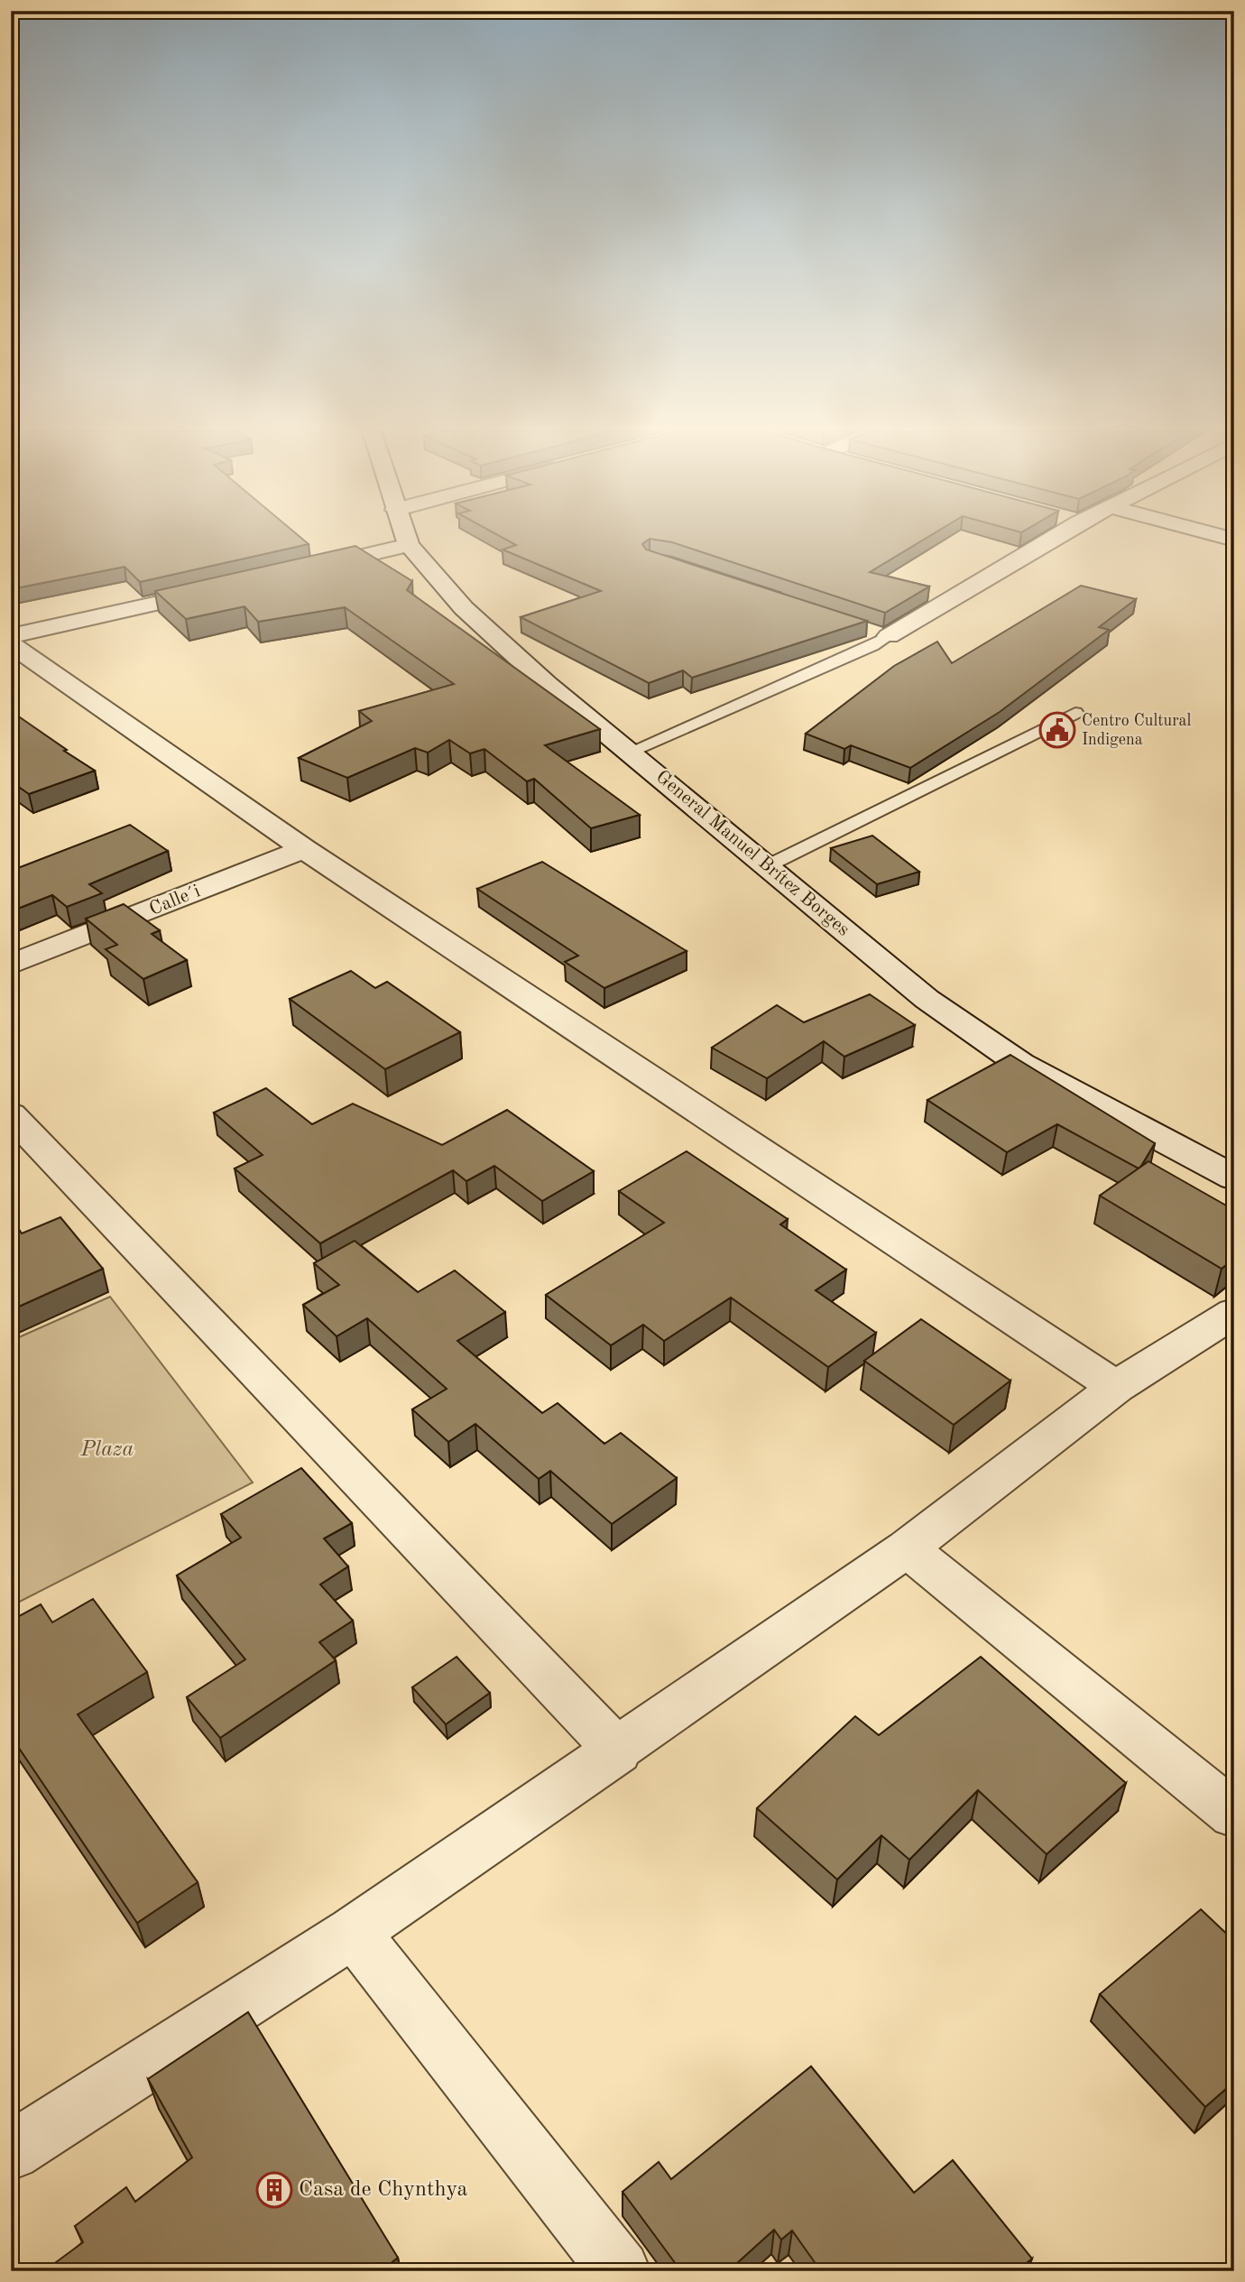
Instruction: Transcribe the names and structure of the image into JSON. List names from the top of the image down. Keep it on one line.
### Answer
{"streets":{"street":["General Manuel Brítez Borges","Calle´i"]},"parks":["Plaza"],"places":{"public building":["Centro Cultural Indigena"],"building":["Casa de Chynthya"]}}
